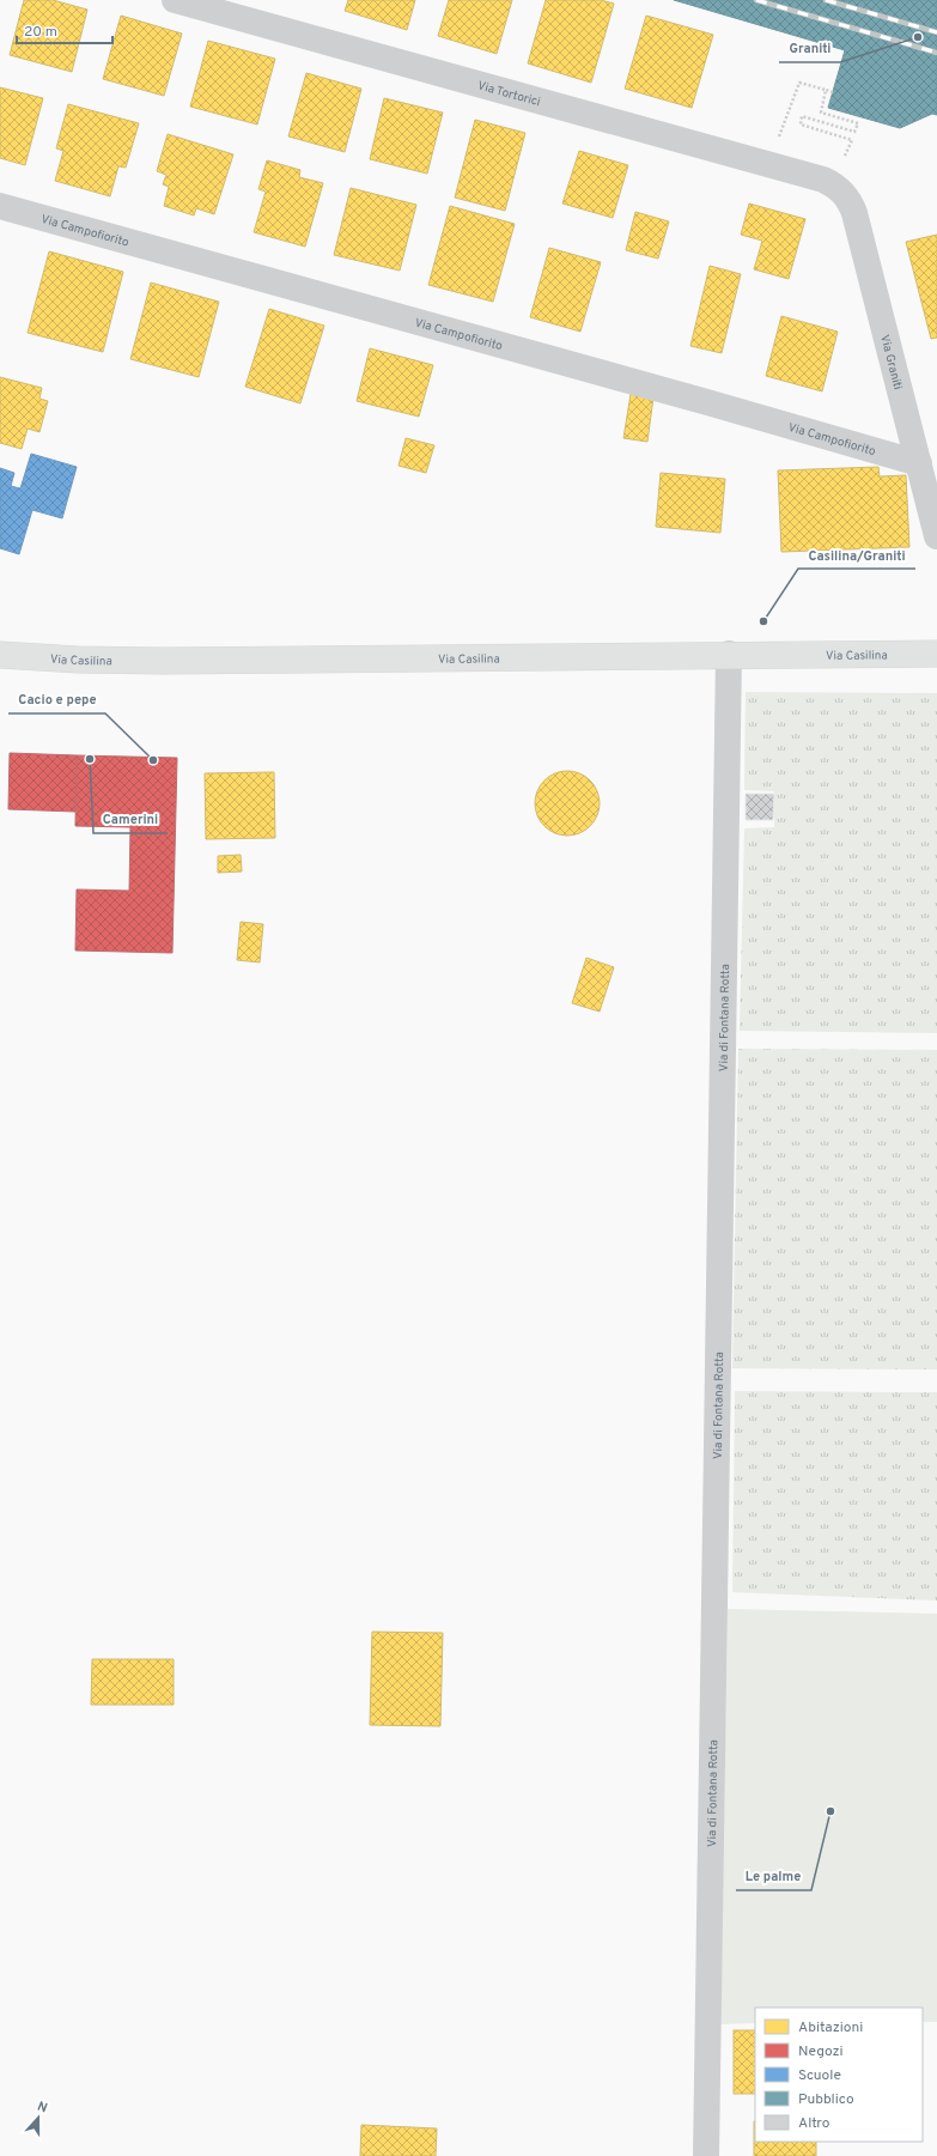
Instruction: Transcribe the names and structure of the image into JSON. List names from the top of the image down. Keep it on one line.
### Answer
{"streets":{"main road":["Via Casilina"],"street":["Via Tortorici","Via Campofiorito","Via Graniti","Via di Fontana Rotta"]},"crossings":[["Via Tortorici","Via Graniti"],["Via Campofiorito","Via Graniti"],["Via Casilina","Via di Fontana Rotta"]],"places":["Graniti","Casilina/Graniti","Camerini","Cacio e pepe","Le palme"],"legend":["Abitazioni","Negozi","Scuole","Pubblico","Altro"],"scale_bar":"20 m","north":"top"}
